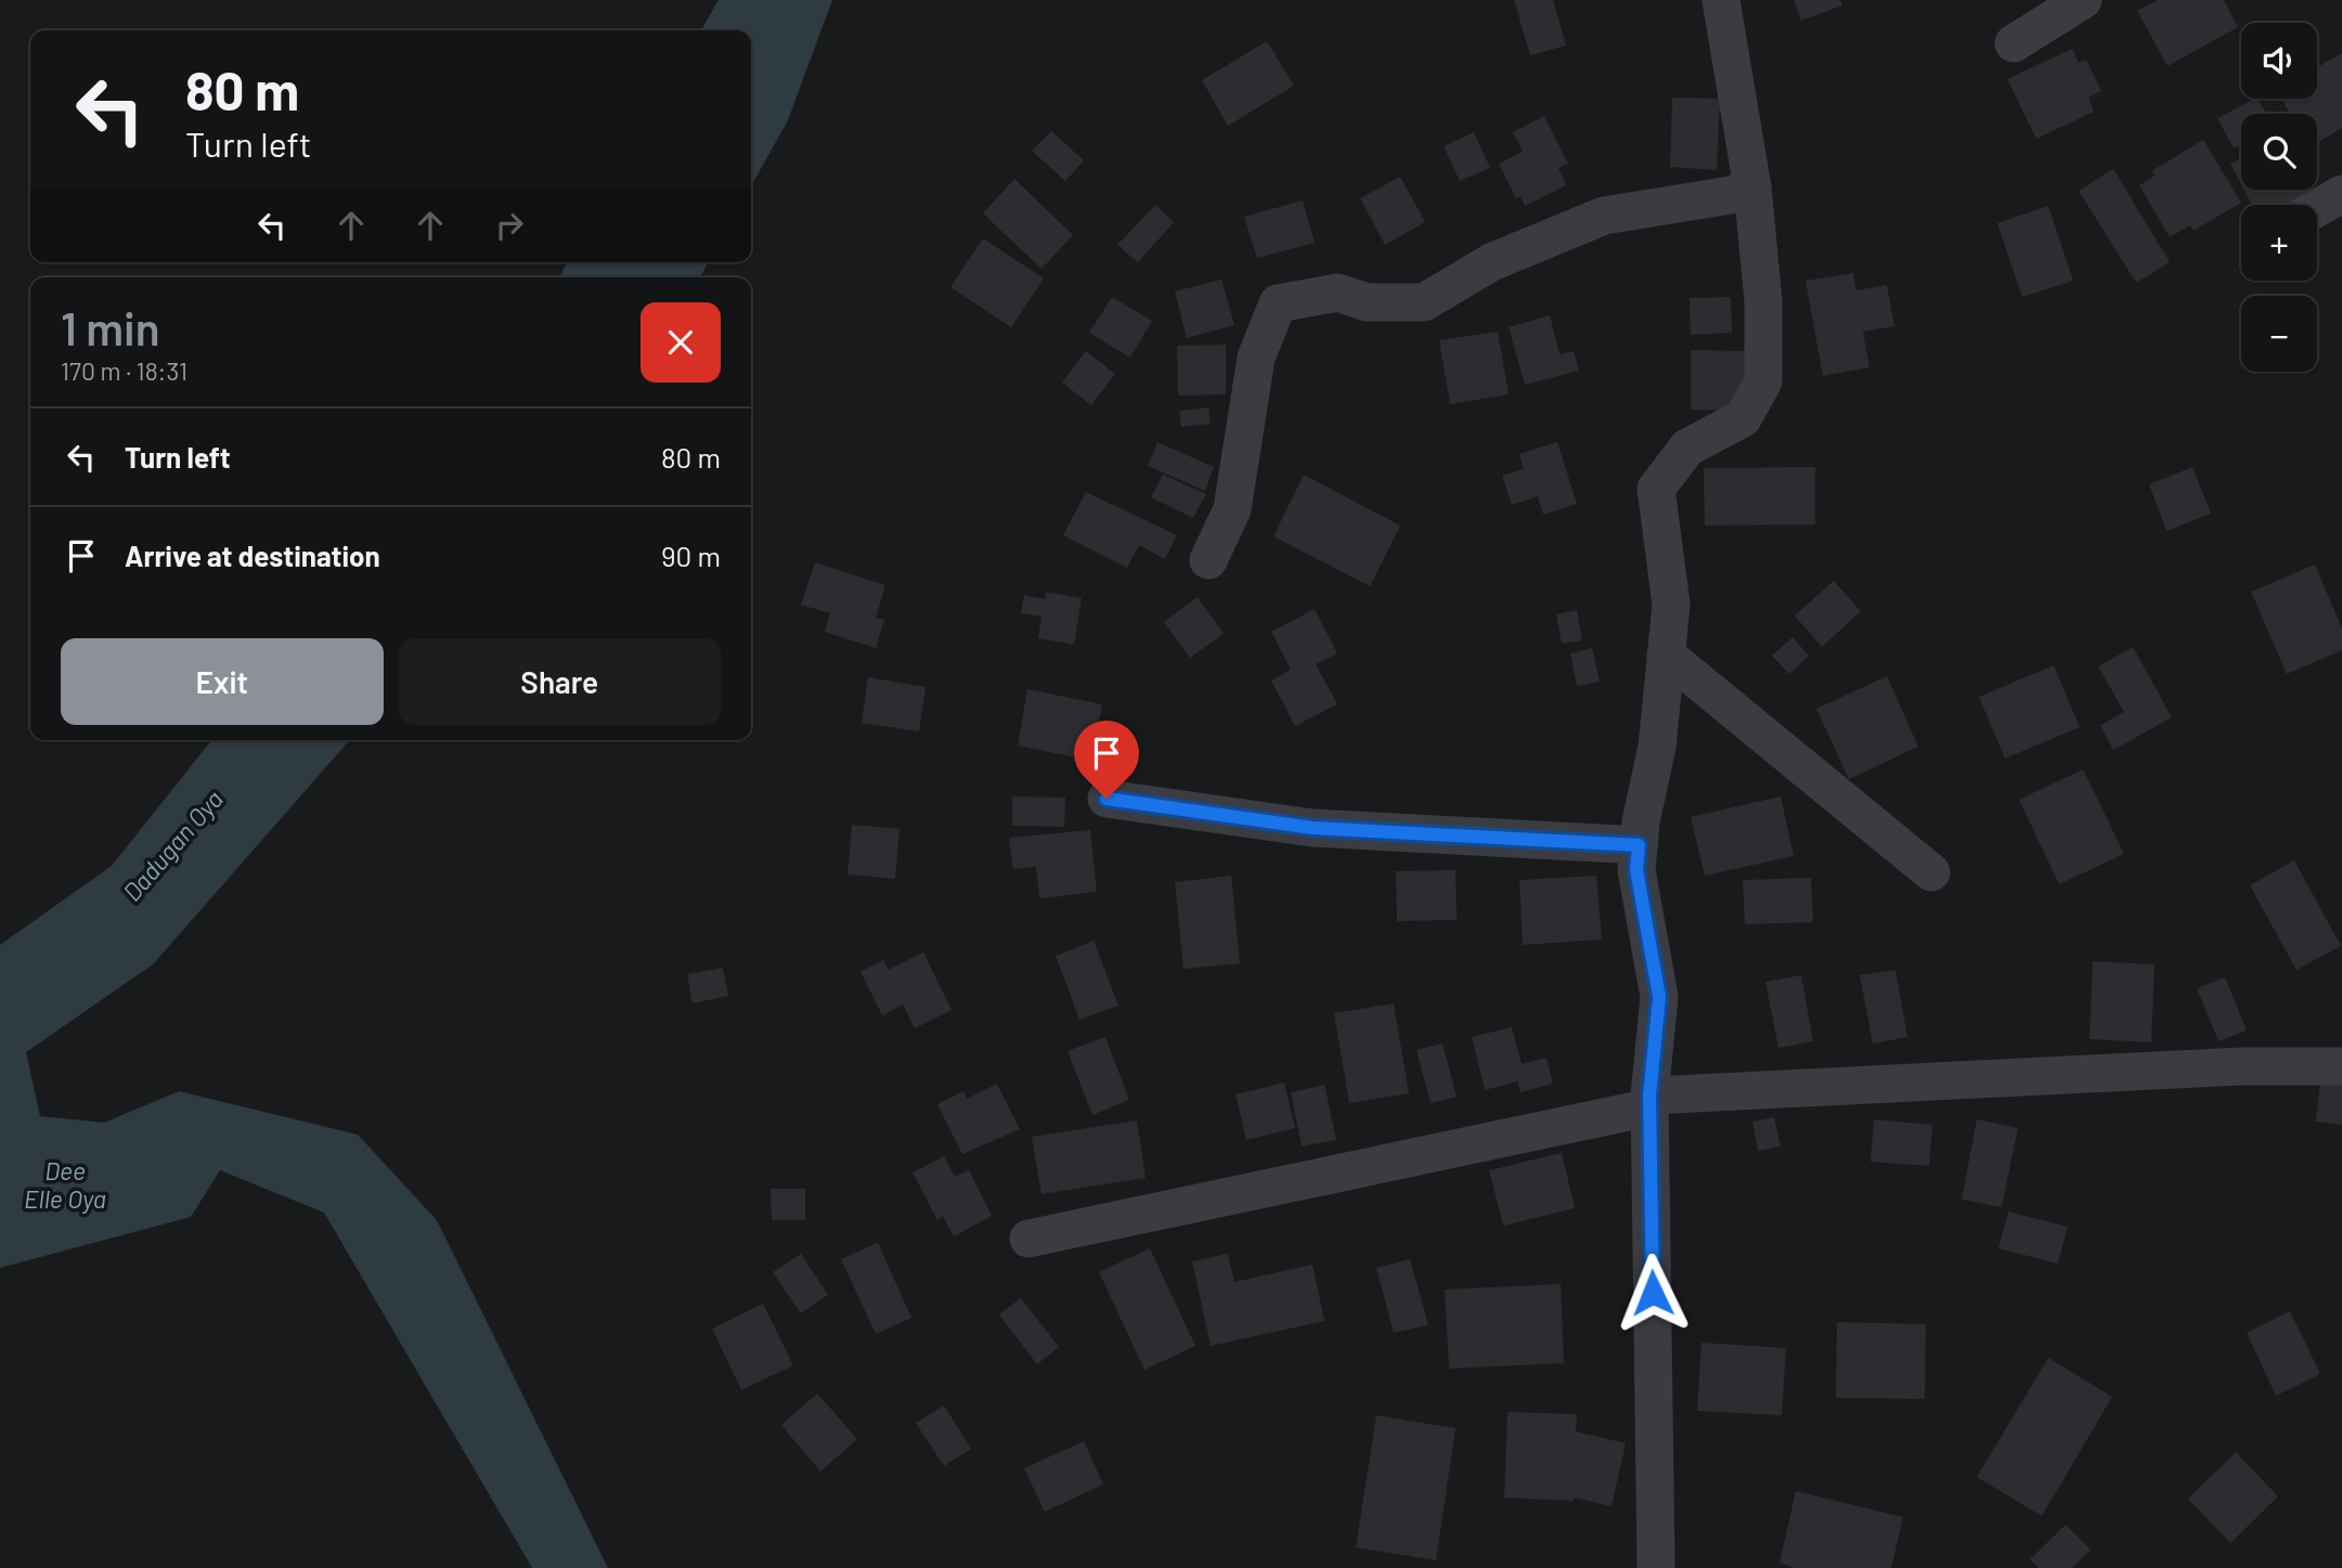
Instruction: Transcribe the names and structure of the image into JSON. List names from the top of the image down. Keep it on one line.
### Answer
{"water":["Dadugan Oya","Dee Elle Oya"],"page":{"map_buttons":["+","−"],"turn":["80 m","Turn left"],"heading":["1 min","170 m · 18:31"],"list":[{"name":"Turn left","value":"80 m"},{"name":"Arrive at destination","value":"90 m"}],"buttons":["Exit","Share"]}}
